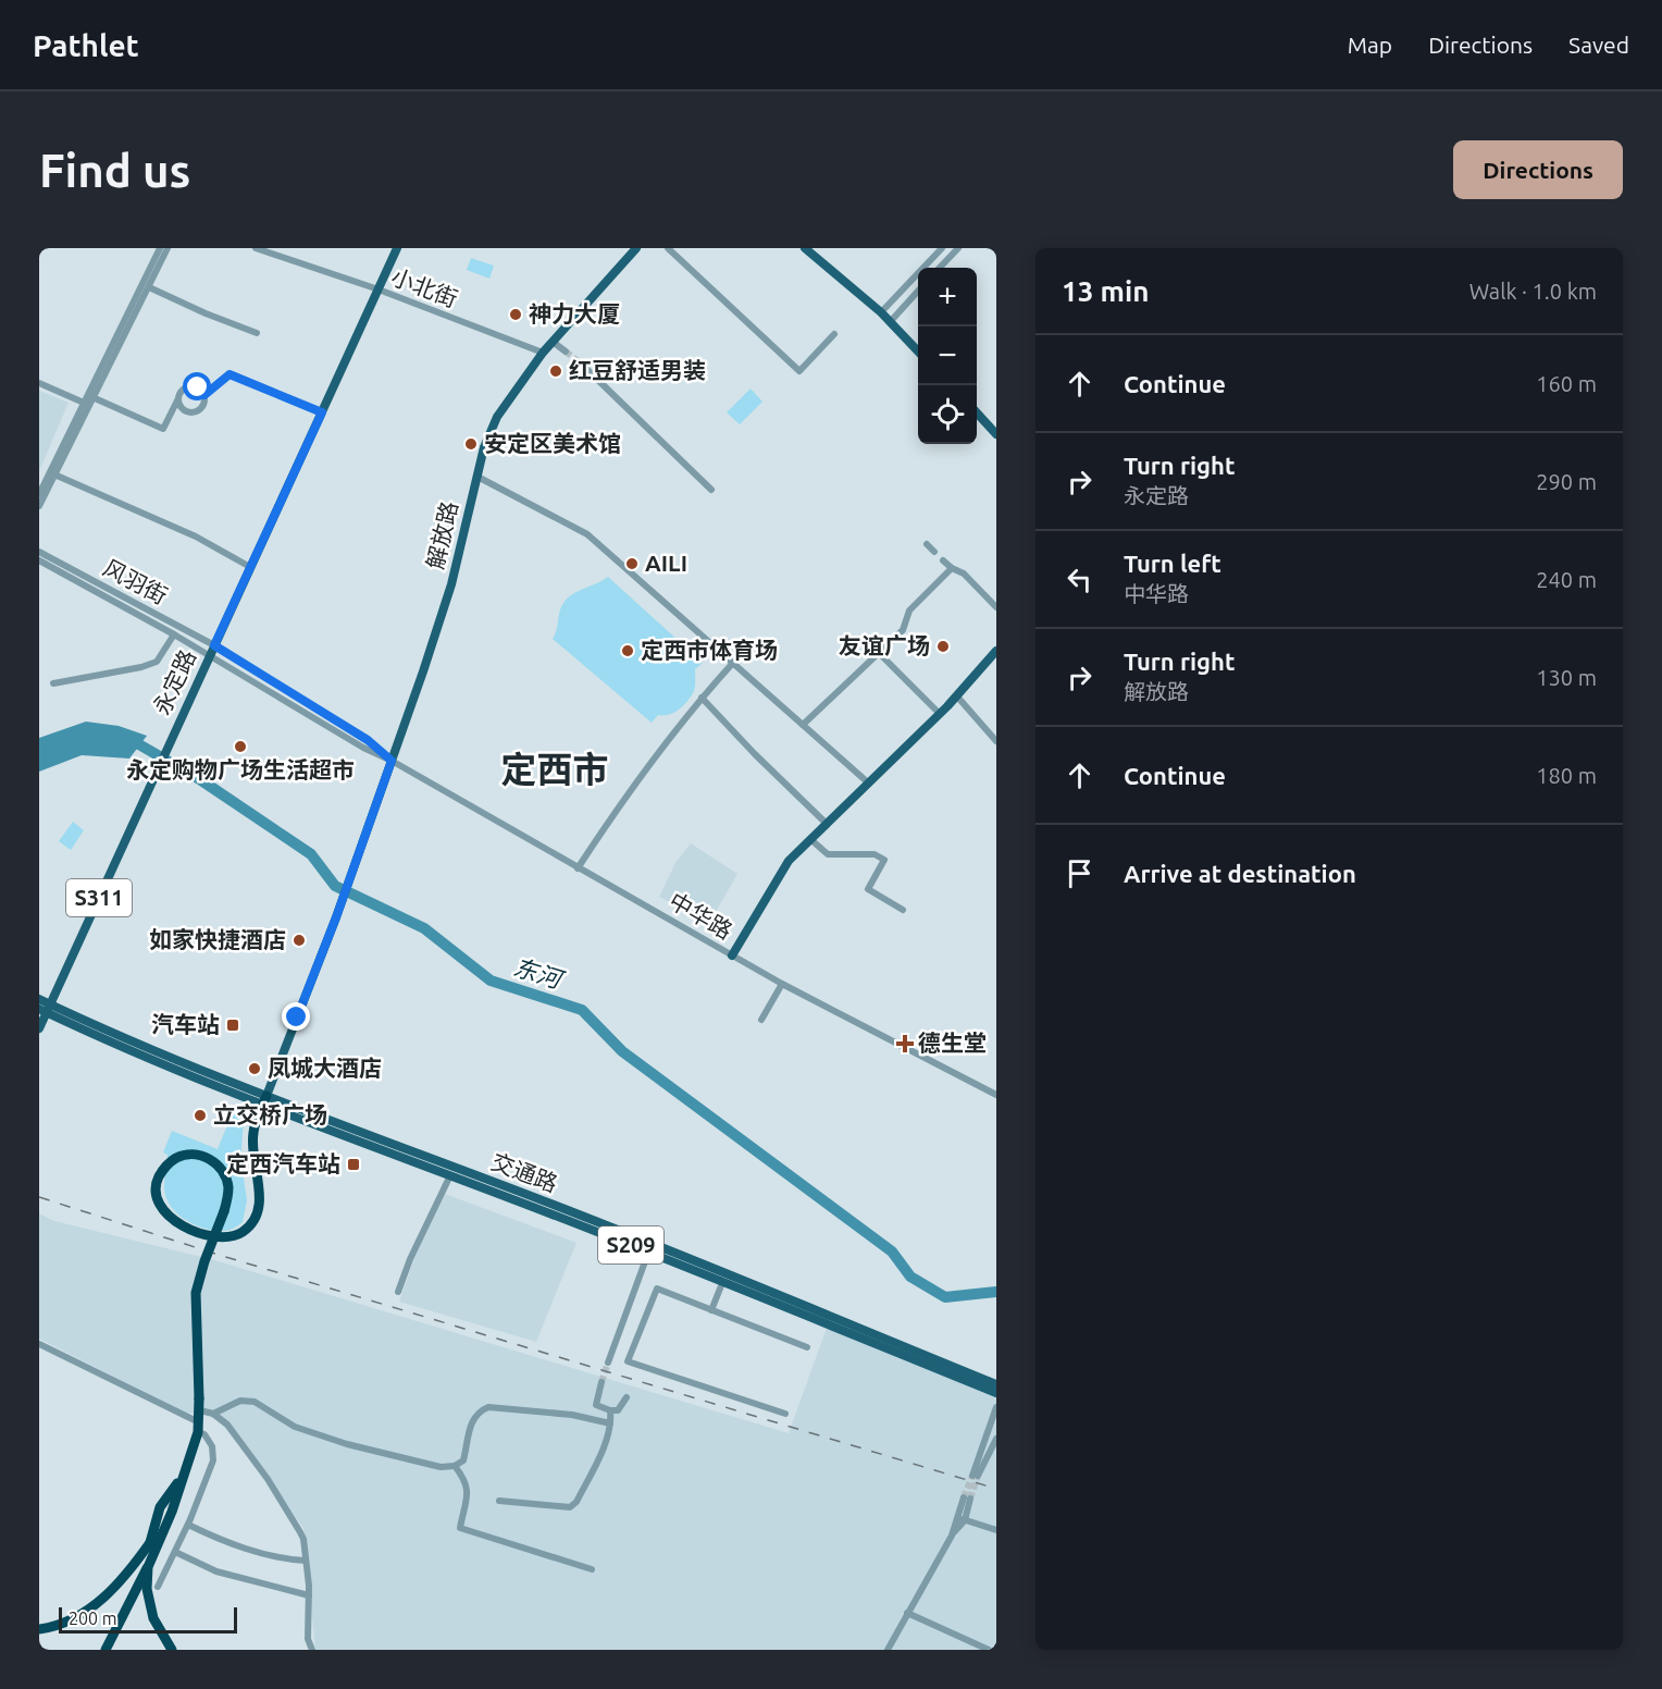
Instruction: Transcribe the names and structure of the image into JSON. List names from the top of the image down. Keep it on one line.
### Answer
{"streets":{"main road":["解放路","永定路","S311","交通路","S209"],"street":["小北街","风羽街","中华路"]},"crossings":[["小北街","解放路"],["小北街","永定路"],["解放路","中华路"],["解放路","交通路"],["风羽街","永定路"],["风羽街","中华路"],["永定路","中华路"],["永定路","交通路"]],"districts":["定西市"],"water":["东河"],"places":{"other":["神力大厦","红豆舒适男装","安定区美术馆","AILI","友谊广场","定西市体育场","永定购物广场生活超市","如家快捷酒店","凤城大酒店","立交桥广场"],"transit":["汽车站","定西汽车站"],"health":["德生堂"]},"scale_bar":"200 m","page":{"header":"Pathlet","nav":["Map","Directions","Saved"],"buttons":"Directions","title":"Find us","heading":["13 min","Walk · 1.0 km"],"map_buttons":["+","−"],"list":[["Continue","160 m"],["Turn right","永定路","290 m"],["Turn left","中华路","240 m"],["Turn right","解放路","130 m"],["Continue","180 m"],"Arrive at destination"],"scale":"200 m"}}
